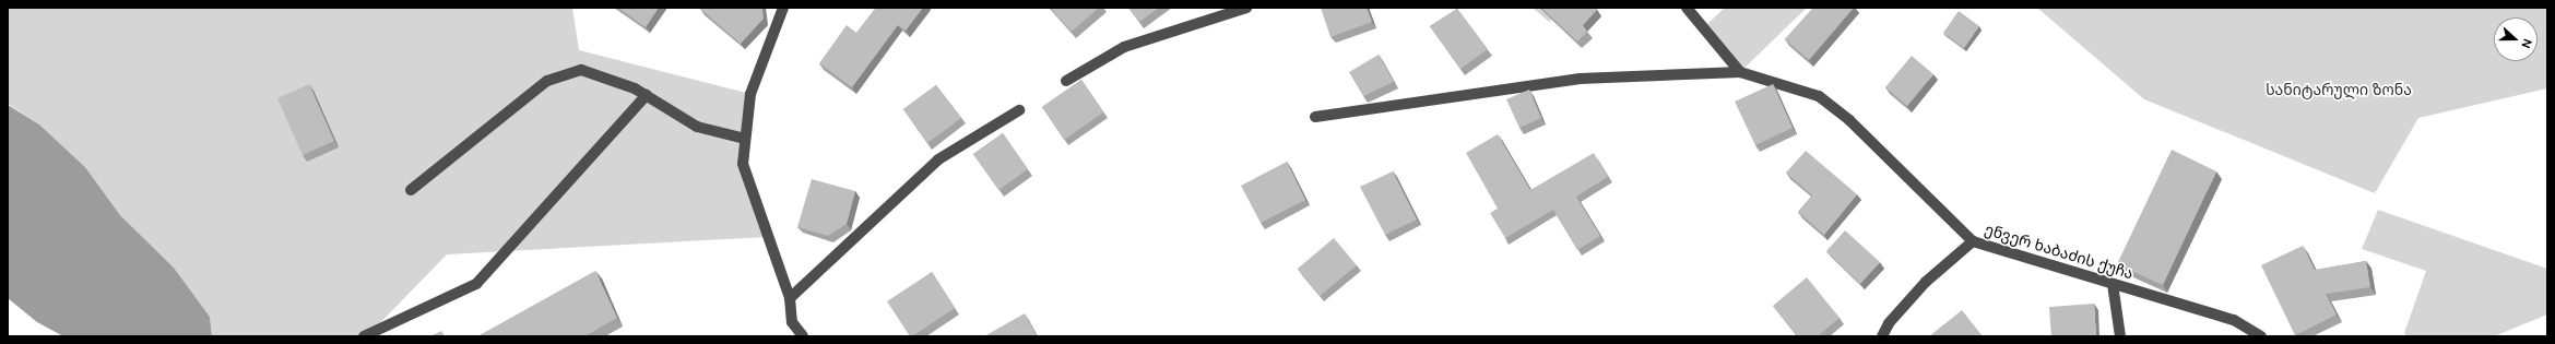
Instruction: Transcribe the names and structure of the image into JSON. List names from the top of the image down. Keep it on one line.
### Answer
{"streets":{"street":["ენვერ ხაბაძის ქუჩა"]},"parks":["სანიტარული ზონა"],"north":"right"}
